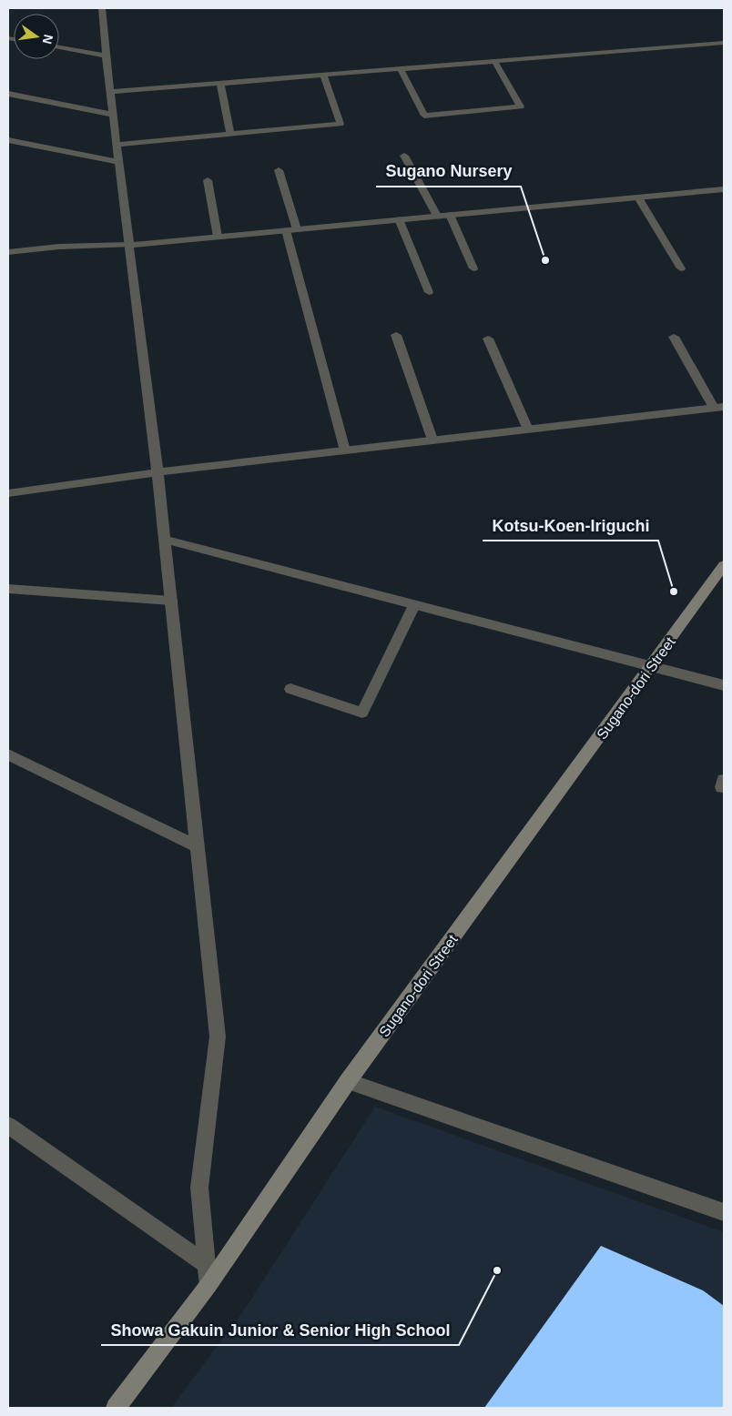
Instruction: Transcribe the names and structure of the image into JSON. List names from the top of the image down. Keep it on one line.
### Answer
{"streets":{"street":["Sugano-dori Street"]},"places":["Sugano Nursery","Kotsu-Koen-Iriguchi","Showa Gakuin Junior & Senior High School"],"north":"right"}
